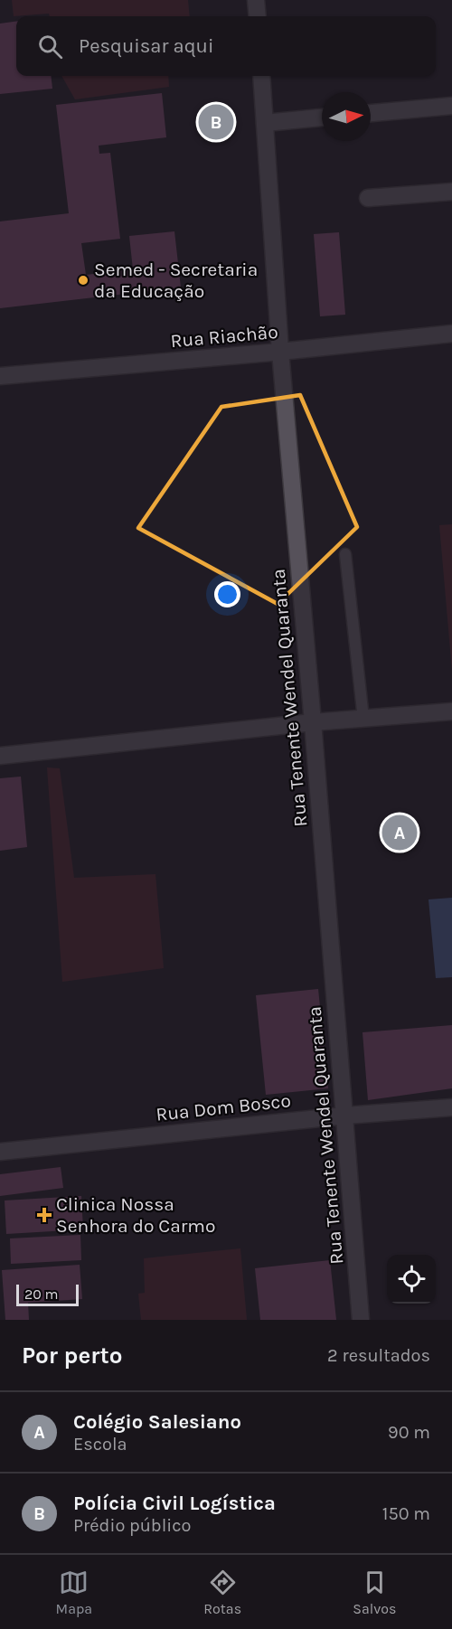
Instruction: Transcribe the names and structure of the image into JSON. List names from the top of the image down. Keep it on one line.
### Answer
{"streets":{"street":["Rua Riachão","Rua Tenente Wendel Quaranta","Rua Dom Bosco"]},"crossings":[["Rua Riachão","Rua Tenente Wendel Quaranta"],["Rua Tenente Wendel Quaranta","Rua Dom Bosco"]],"places":{"other":["Semed - Secretaria da Educação"],"health":["Clinica Nossa Senhora do Carmo"]},"scale_bar":"20 m","north":"right","page":{"search":"Pesquisar aqui","pins":["B","A"],"scale":"20 m","heading":["Por perto","2 resultados"],"list":[{"mark":"A","name":"Colégio Salesiano","note":"Escola","value":"90 m"},{"mark":"B","name":"Polícia Civil Logística","note":"Prédio público","value":"150 m"}],"nav":["Mapa","Rotas","Salvos"]}}
